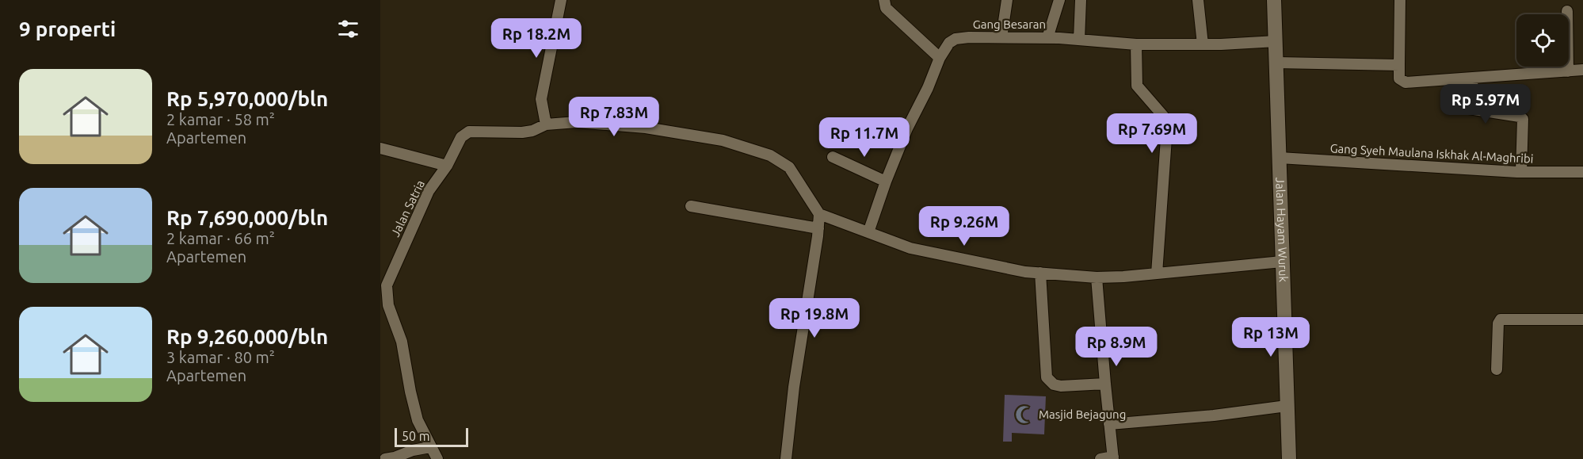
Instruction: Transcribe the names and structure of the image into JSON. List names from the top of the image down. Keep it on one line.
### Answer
{"streets":{"main road":["Jalan Hayam Wuruk"],"street":["Gang Besaran","Gang Syeh Maulana Iskhak Al-Maghribi","Jalan Satria"]},"crossings":[["Gang Besaran","Jalan Hayam Wuruk"],["Gang Syeh Maulana Iskhak Al-Maghribi","Jalan Hayam Wuruk"]],"places":{"mosque":["Masjid Bejagung"]},"scale_bar":"50 m","page":{"heading":"9 properti","price":["Rp 18.2M","Rp 5.97M","Rp 7.83M","Rp 7.69M","Rp 11.7M","Rp 9.26M","Rp 19.8M","Rp 13M","Rp 8.9M"],"list":[{"name":"Rp 5,970,000/bln","note":"2 kamar · 58 m² · Apartemen"},{"name":"Rp 7,690,000/bln","note":"2 kamar · 66 m² · Apartemen"},{"name":"Rp 9,260,000/bln","note":"3 kamar · 80 m² · Apartemen"}],"scale":"50 m"}}
